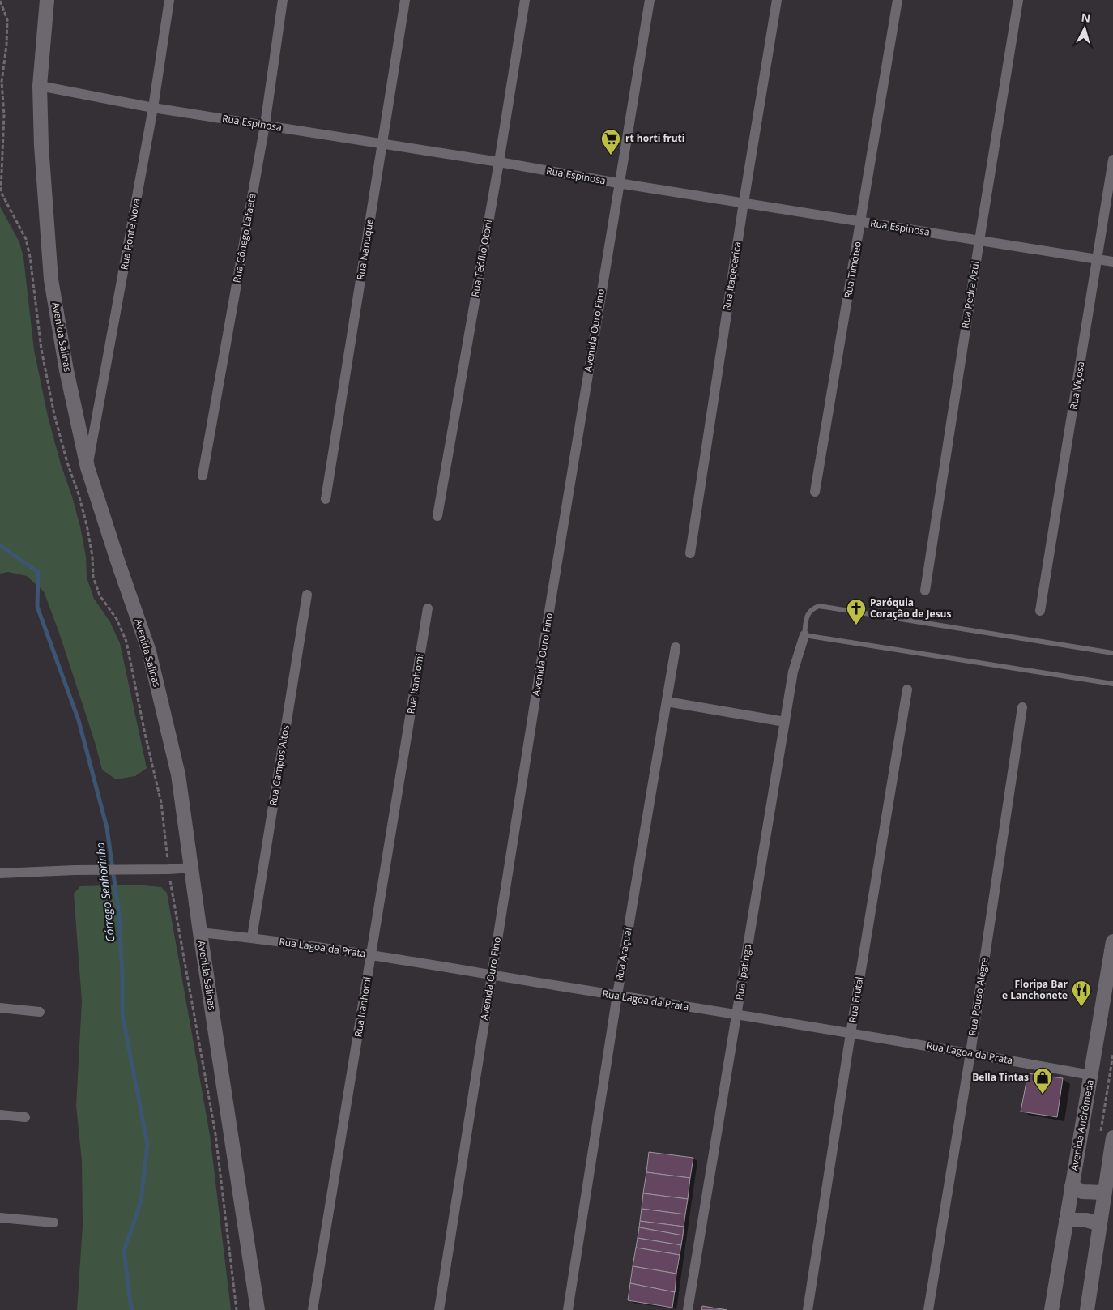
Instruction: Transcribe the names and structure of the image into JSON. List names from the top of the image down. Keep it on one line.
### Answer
{"streets":{"street":["Rua Espinosa","Rua Ponte Nova","Rua Cônego Lafaete","Rua Nanuque","Rua Teófilo Otoni","Rua Timóteo","Rua Itapecerica","Rua Pedra Azul","Avenida Ouro Fino","Avenida Salinas","Rua Viçosa","Rua Itanhomi","Rua Campos Altos","Rua Lagoa da Prata","Rua Araçuaí","Rua Ipatinga","Rua Pouso Alegre","Rua Frutal","Avenida Andrômeda"]},"crossings":[["Rua Espinosa","Rua Ponte Nova"],["Rua Espinosa","Rua Cônego Lafaete"],["Rua Espinosa","Rua Nanuque"],["Rua Espinosa","Rua Teófilo Otoni"],["Rua Espinosa","Rua Timóteo"],["Rua Espinosa","Rua Itapecerica"],["Rua Espinosa","Rua Pedra Azul"],["Rua Espinosa","Avenida Ouro Fino"],["Rua Espinosa","Avenida Salinas"],["Rua Espinosa","Rua Viçosa"],["Rua Ponte Nova","Avenida Salinas"],["Avenida Ouro Fino","Rua Lagoa da Prata"],["Avenida Salinas","Rua Lagoa da Prata"],["Rua Itanhomi","Rua Lagoa da Prata"],["Rua Campos Altos","Rua Lagoa da Prata"],["Rua Lagoa da Prata","Rua Araçuaí"],["Rua Lagoa da Prata","Rua Ipatinga"],["Rua Lagoa da Prata","Rua Pouso Alegre"],["Rua Lagoa da Prata","Rua Frutal"],["Rua Lagoa da Prata","Avenida Andrômeda"]],"water":["Córrego Senhorinha"],"places":{"supermarket":["rt horti fruti"],"church":["Paróquia Coração de Jesus"],"restaurant":["Floripa Bar e Lanchonete"],"shop":["Bella Tintas"]},"north":"top"}
